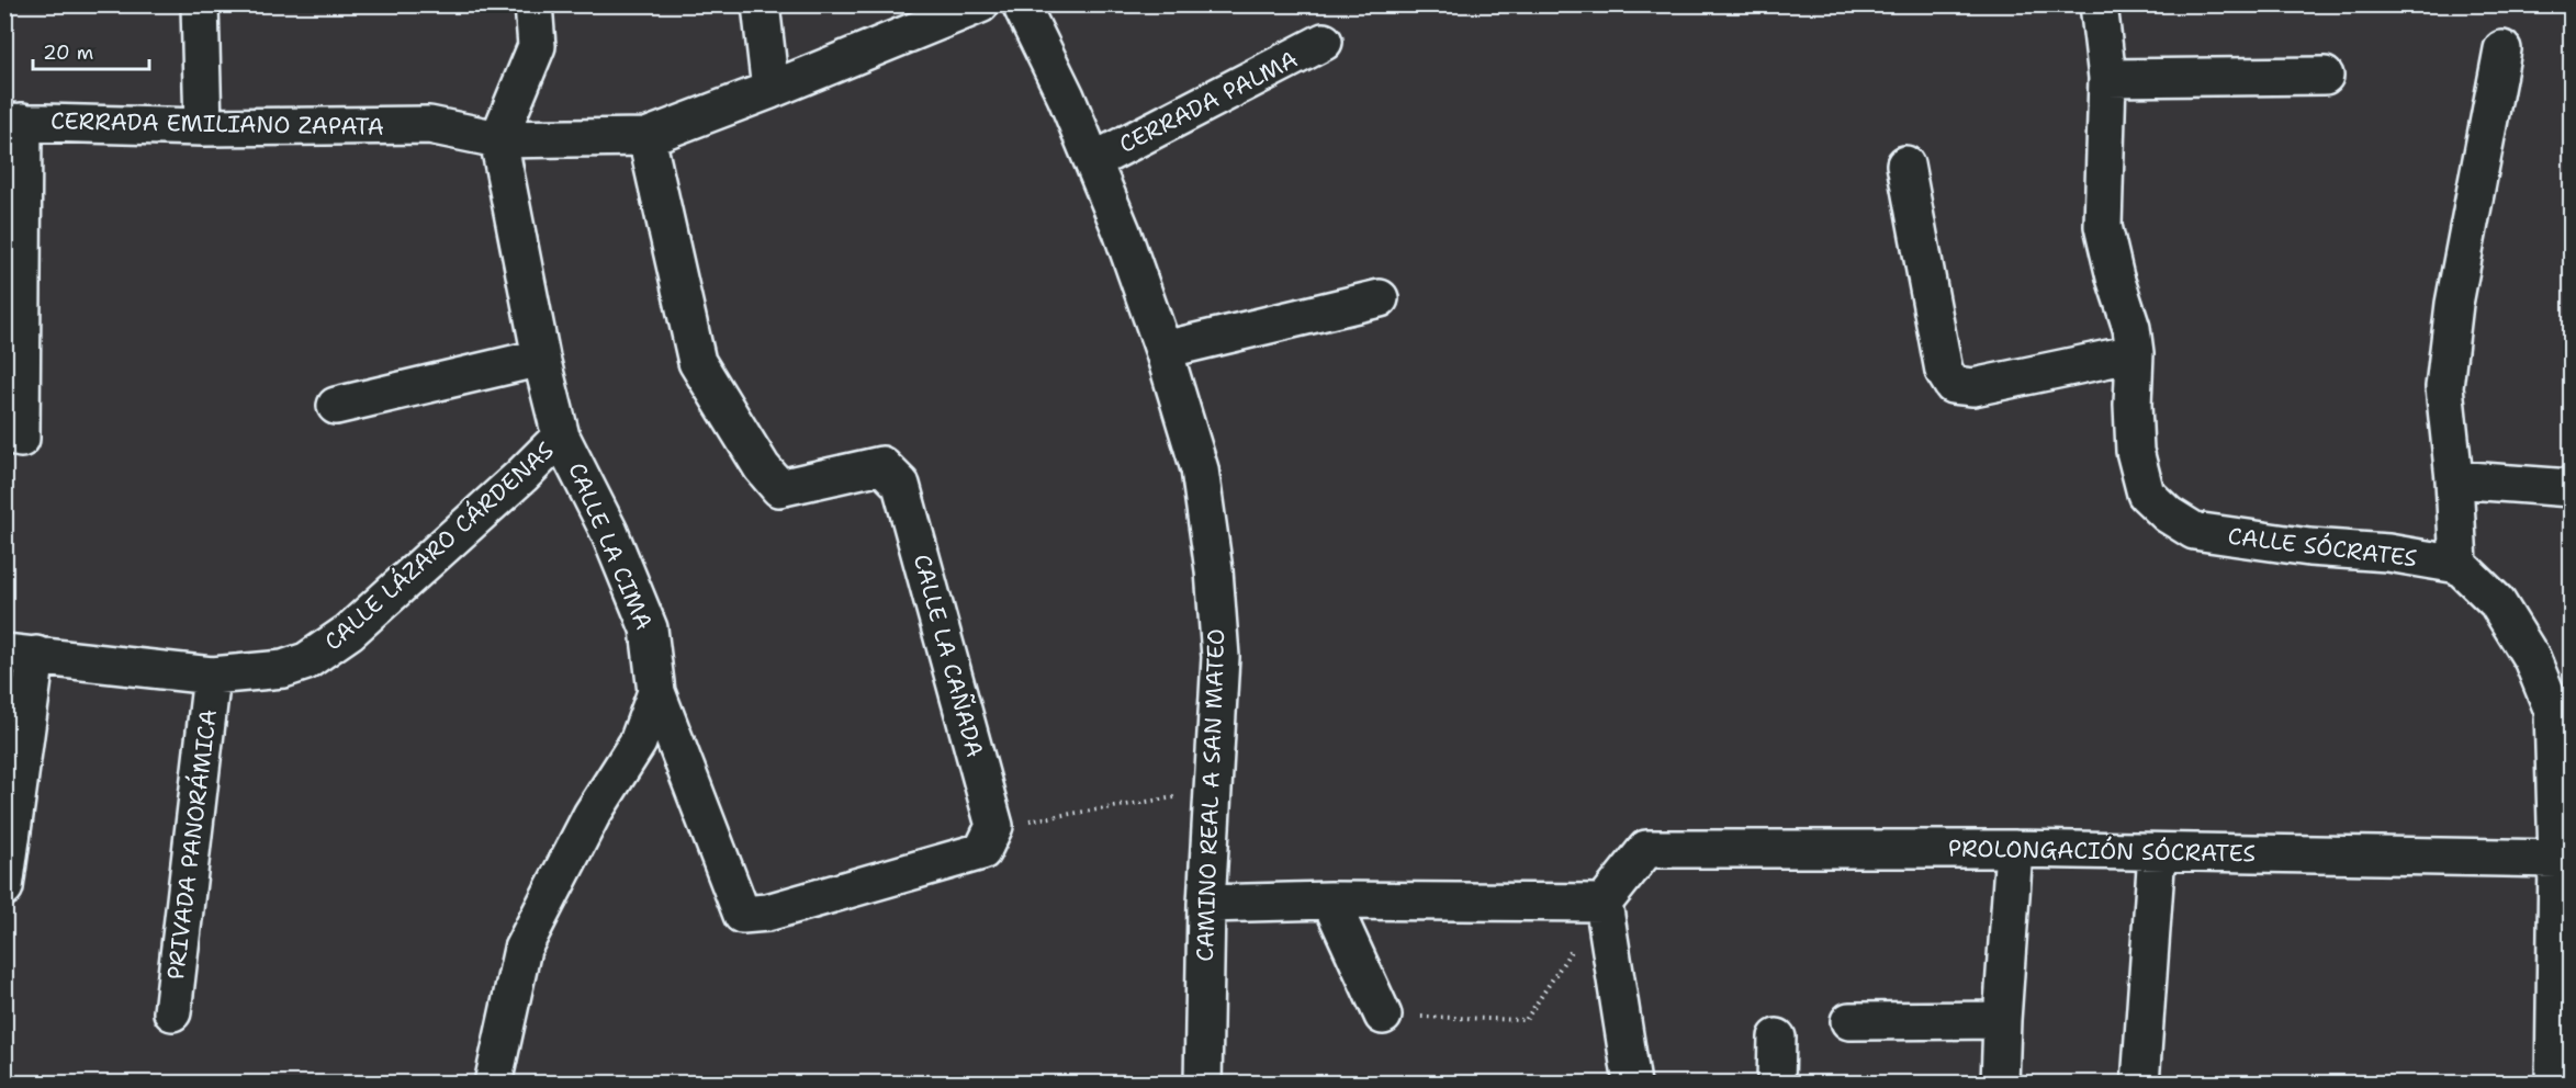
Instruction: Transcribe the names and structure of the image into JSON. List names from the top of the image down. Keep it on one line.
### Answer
{"streets":{"street":["CERRADA PALMA","CERRADA EMILIANO ZAPATA","CALLE LÁZARO CÁRDENAS","CALLE LA CIMA","CALLE SÓCRATES","CALLE LA CAÑADA","CAMINO REAL A SAN MATEO","PRIVADA PANORÁMICA","PROLONGACIÓN SÓCRATES"]},"crossings":[["CERRADA PALMA","CAMINO REAL A SAN MATEO"],["CERRADA EMILIANO ZAPATA","CALLE LA CIMA"],["CERRADA EMILIANO ZAPATA","CALLE LA CAÑADA"],["CALLE LÁZARO CÁRDENAS","CALLE LA CIMA"],["CALLE LÁZARO CÁRDENAS","PRIVADA PANORÁMICA"]],"scale_bar":"20 m"}
